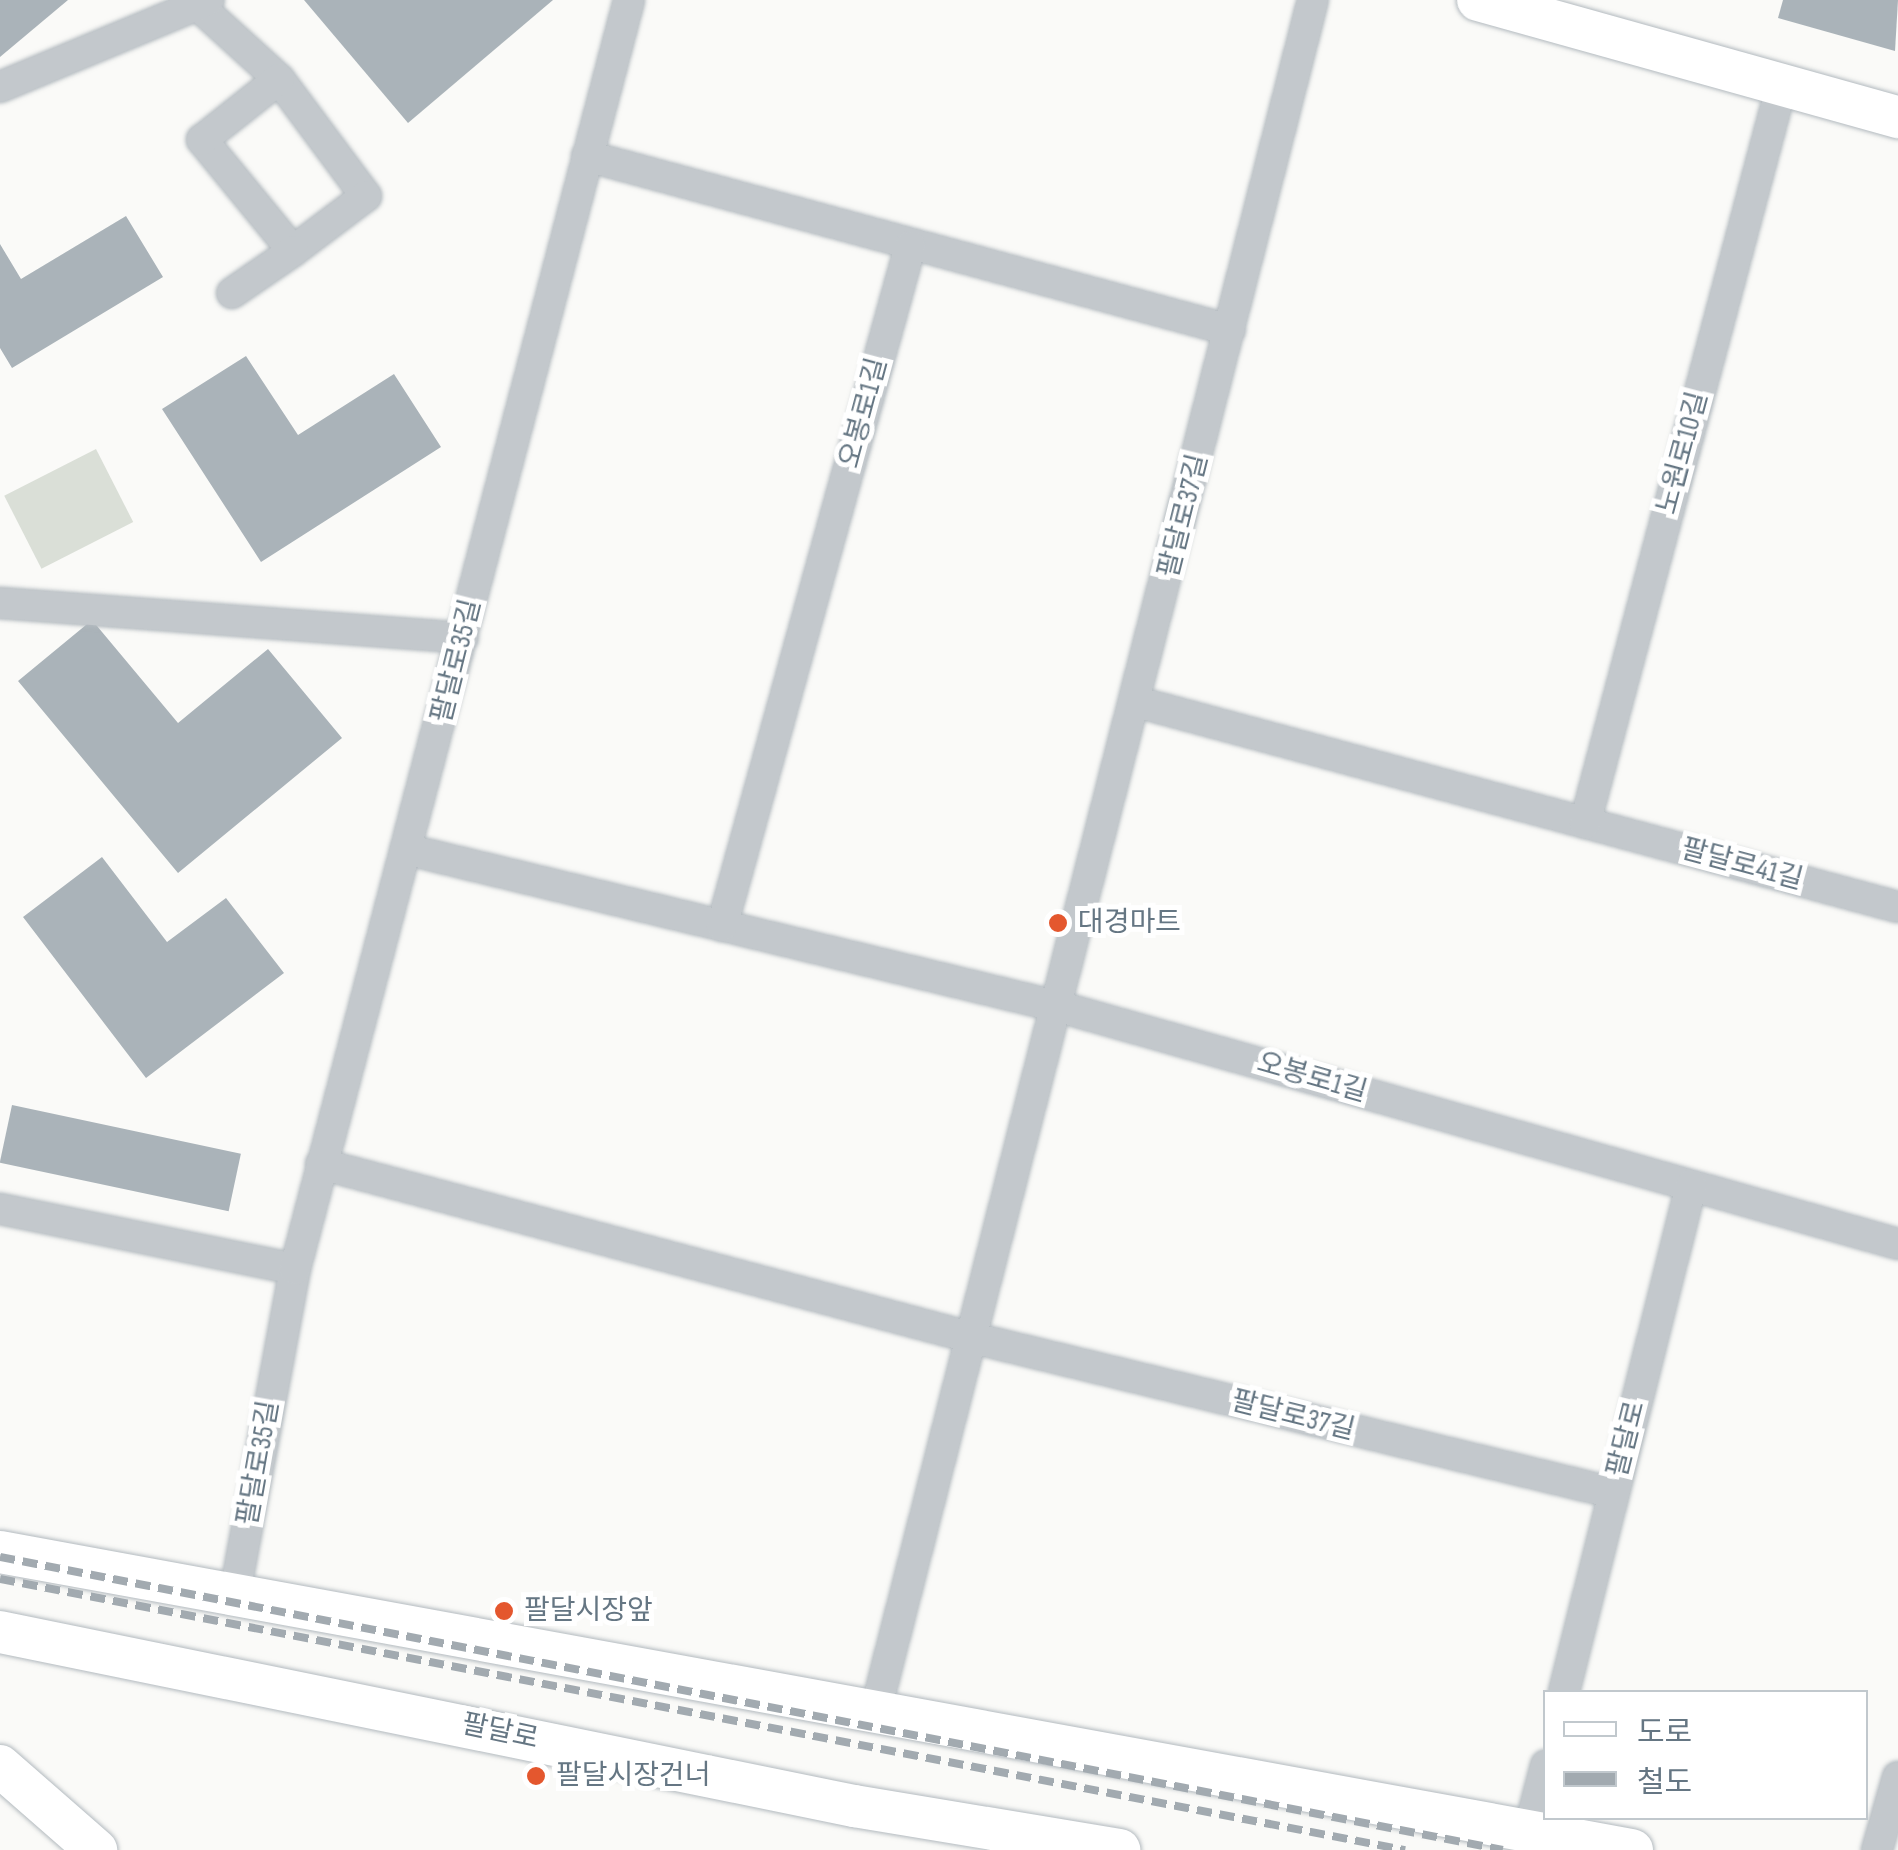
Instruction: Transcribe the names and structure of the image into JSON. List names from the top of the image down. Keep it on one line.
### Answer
{"streets":{"main road":["팔달로"],"street":["오봉로1길","노원로10길","팔달로37길","팔달로35길","팔달로41길"]},"crossings":[["오봉로1길","팔달로37길"],["오봉로1길","팔달로35길"],["오봉로1길","팔달로"],["노원로10길","팔달로41길"],["팔달로37길","팔달로"]],"places":["대경마트","팔달시장앞","팔달시장건너"],"legend":["도로","철도"]}
